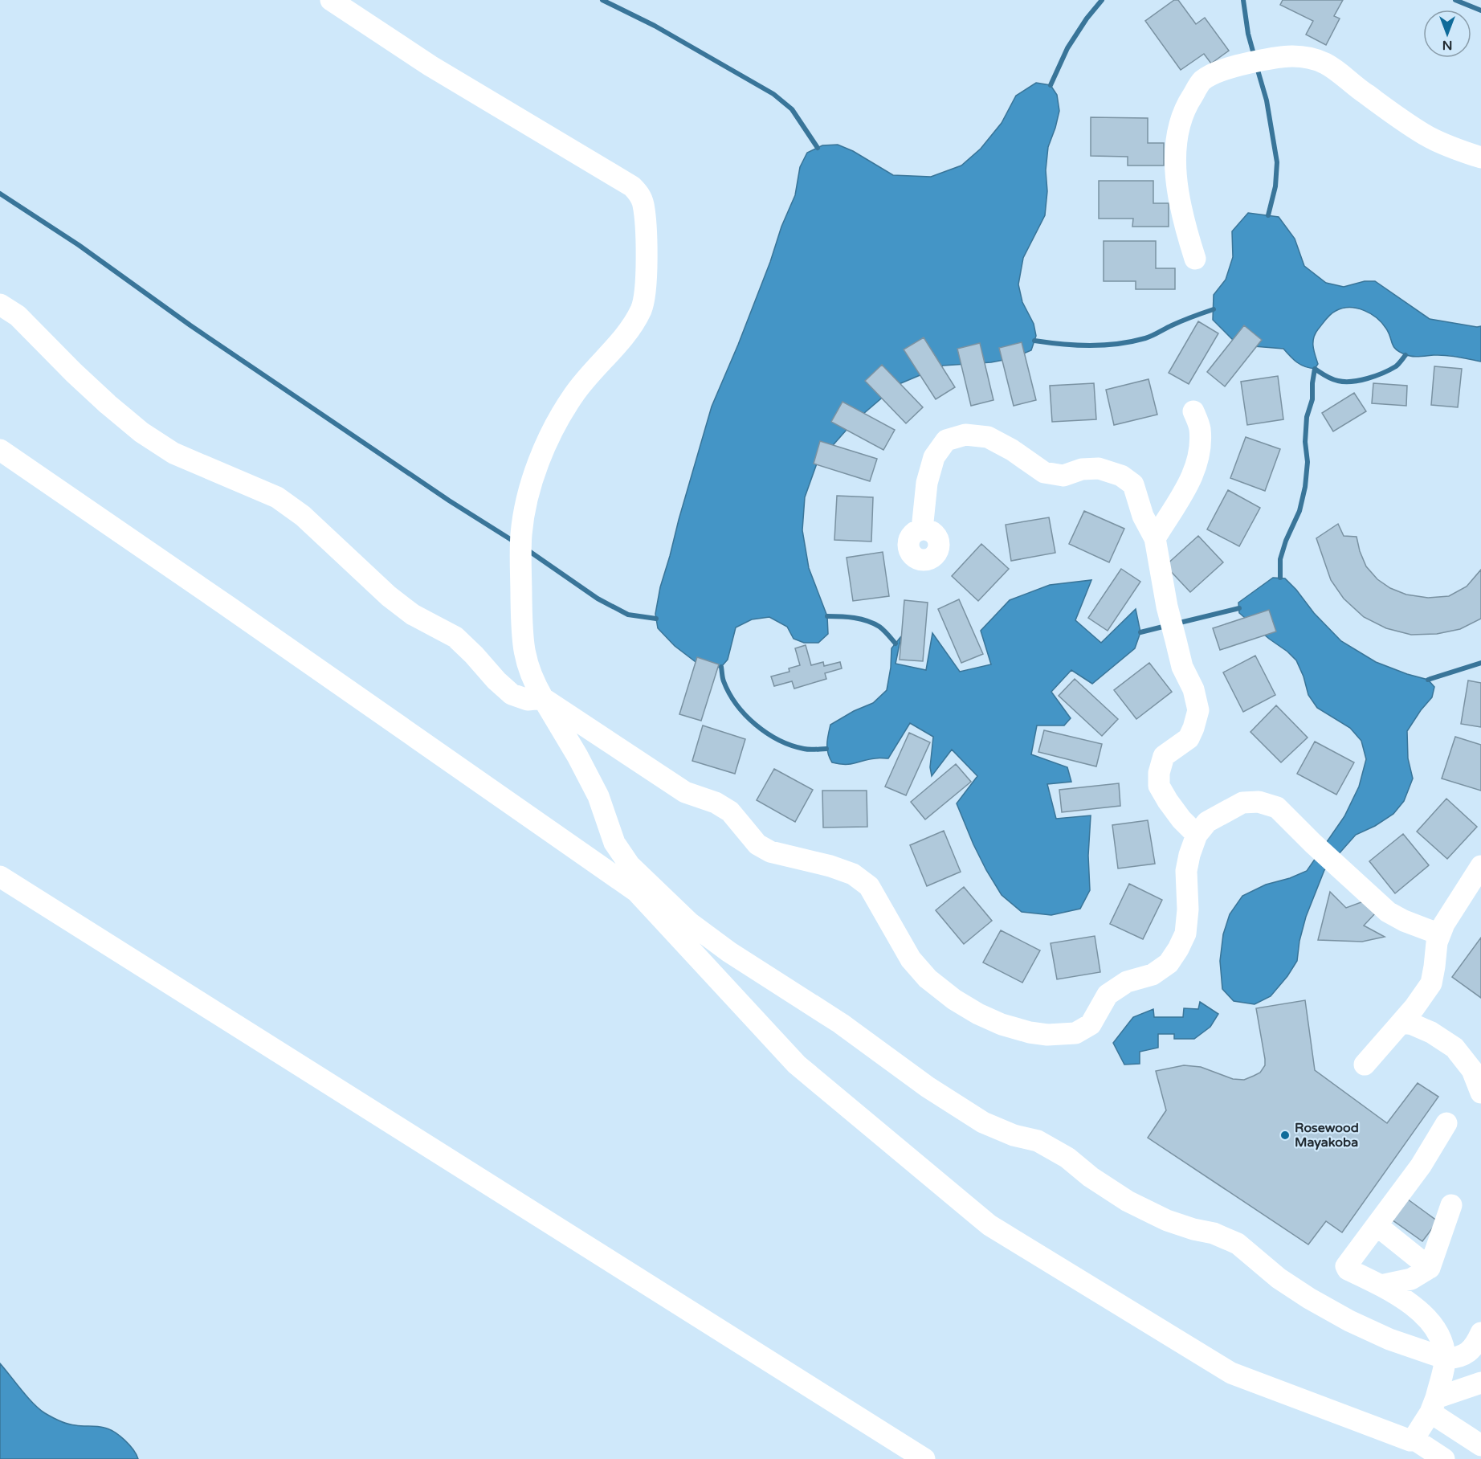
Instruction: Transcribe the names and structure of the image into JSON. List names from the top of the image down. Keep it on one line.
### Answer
{"places":["Rosewood Mayakoba"],"north":"bottom"}
